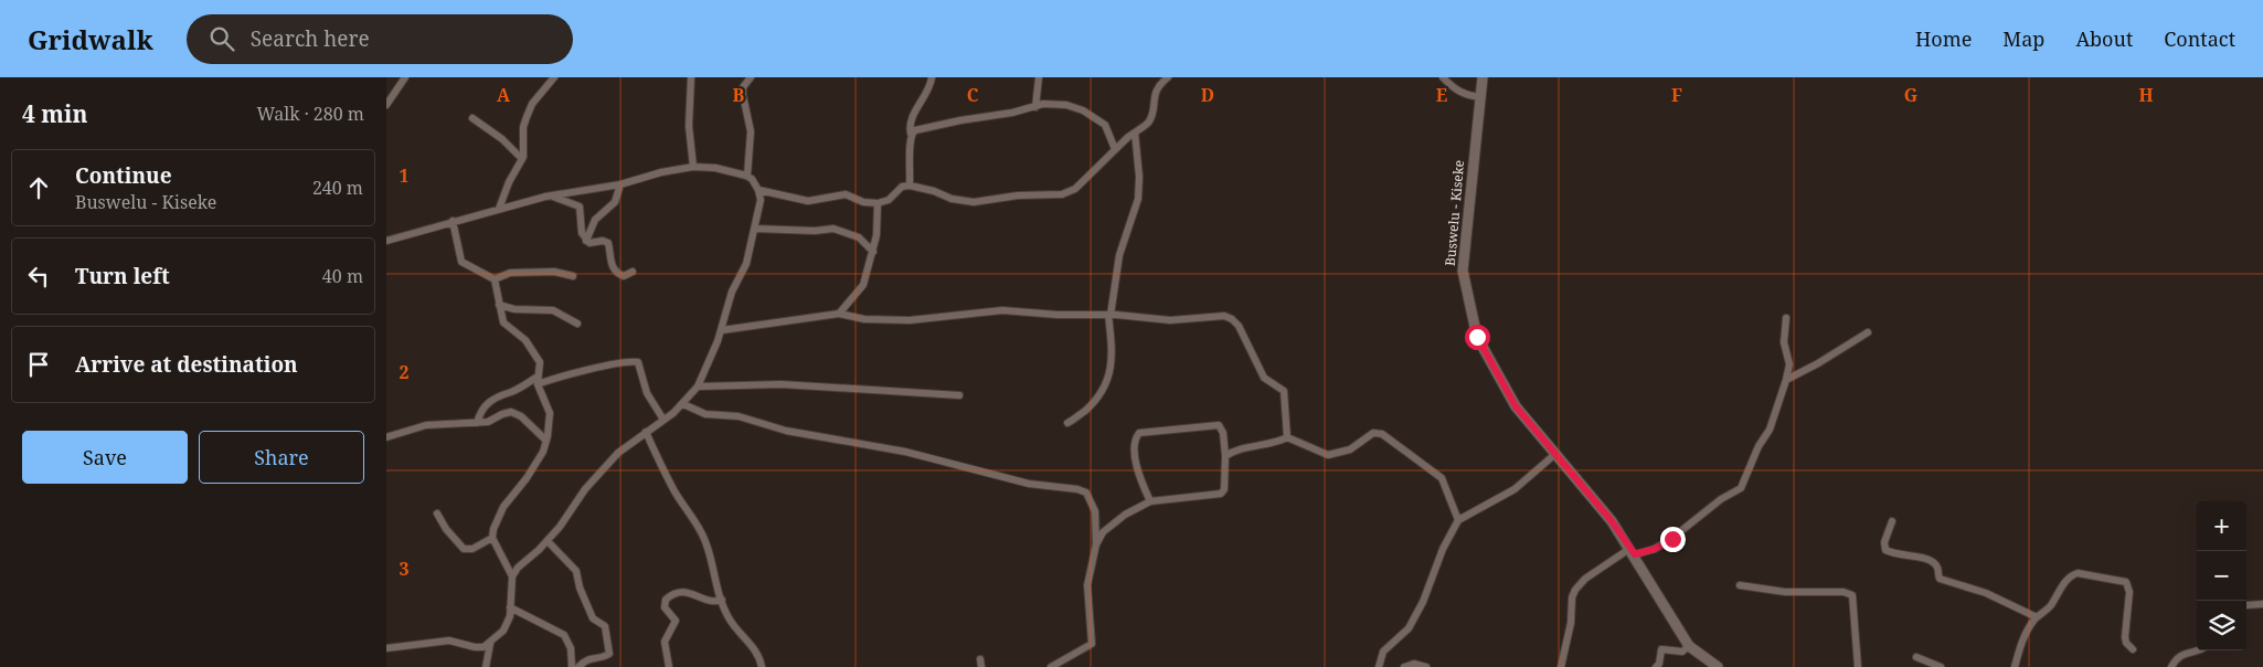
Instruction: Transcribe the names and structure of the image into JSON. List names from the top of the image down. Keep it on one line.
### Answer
{"streets":{"main road":["Buswelu - Kiseke"]},"page":{"header":"Gridwalk","search":"Search here","nav":["Home","Map","About","Contact"],"heading":["4 min","Walk · 280 m"],"list":[["Continue","Buswelu - Kiseke","240 m"],["Turn left","40 m"],"Arrive at destination"],"buttons":["Save","Share"],"map_buttons":["+","−"]},"grid":{"columns":["A","B","C","D","E","F","G","H"],"rows":["1","2","3"]}}
